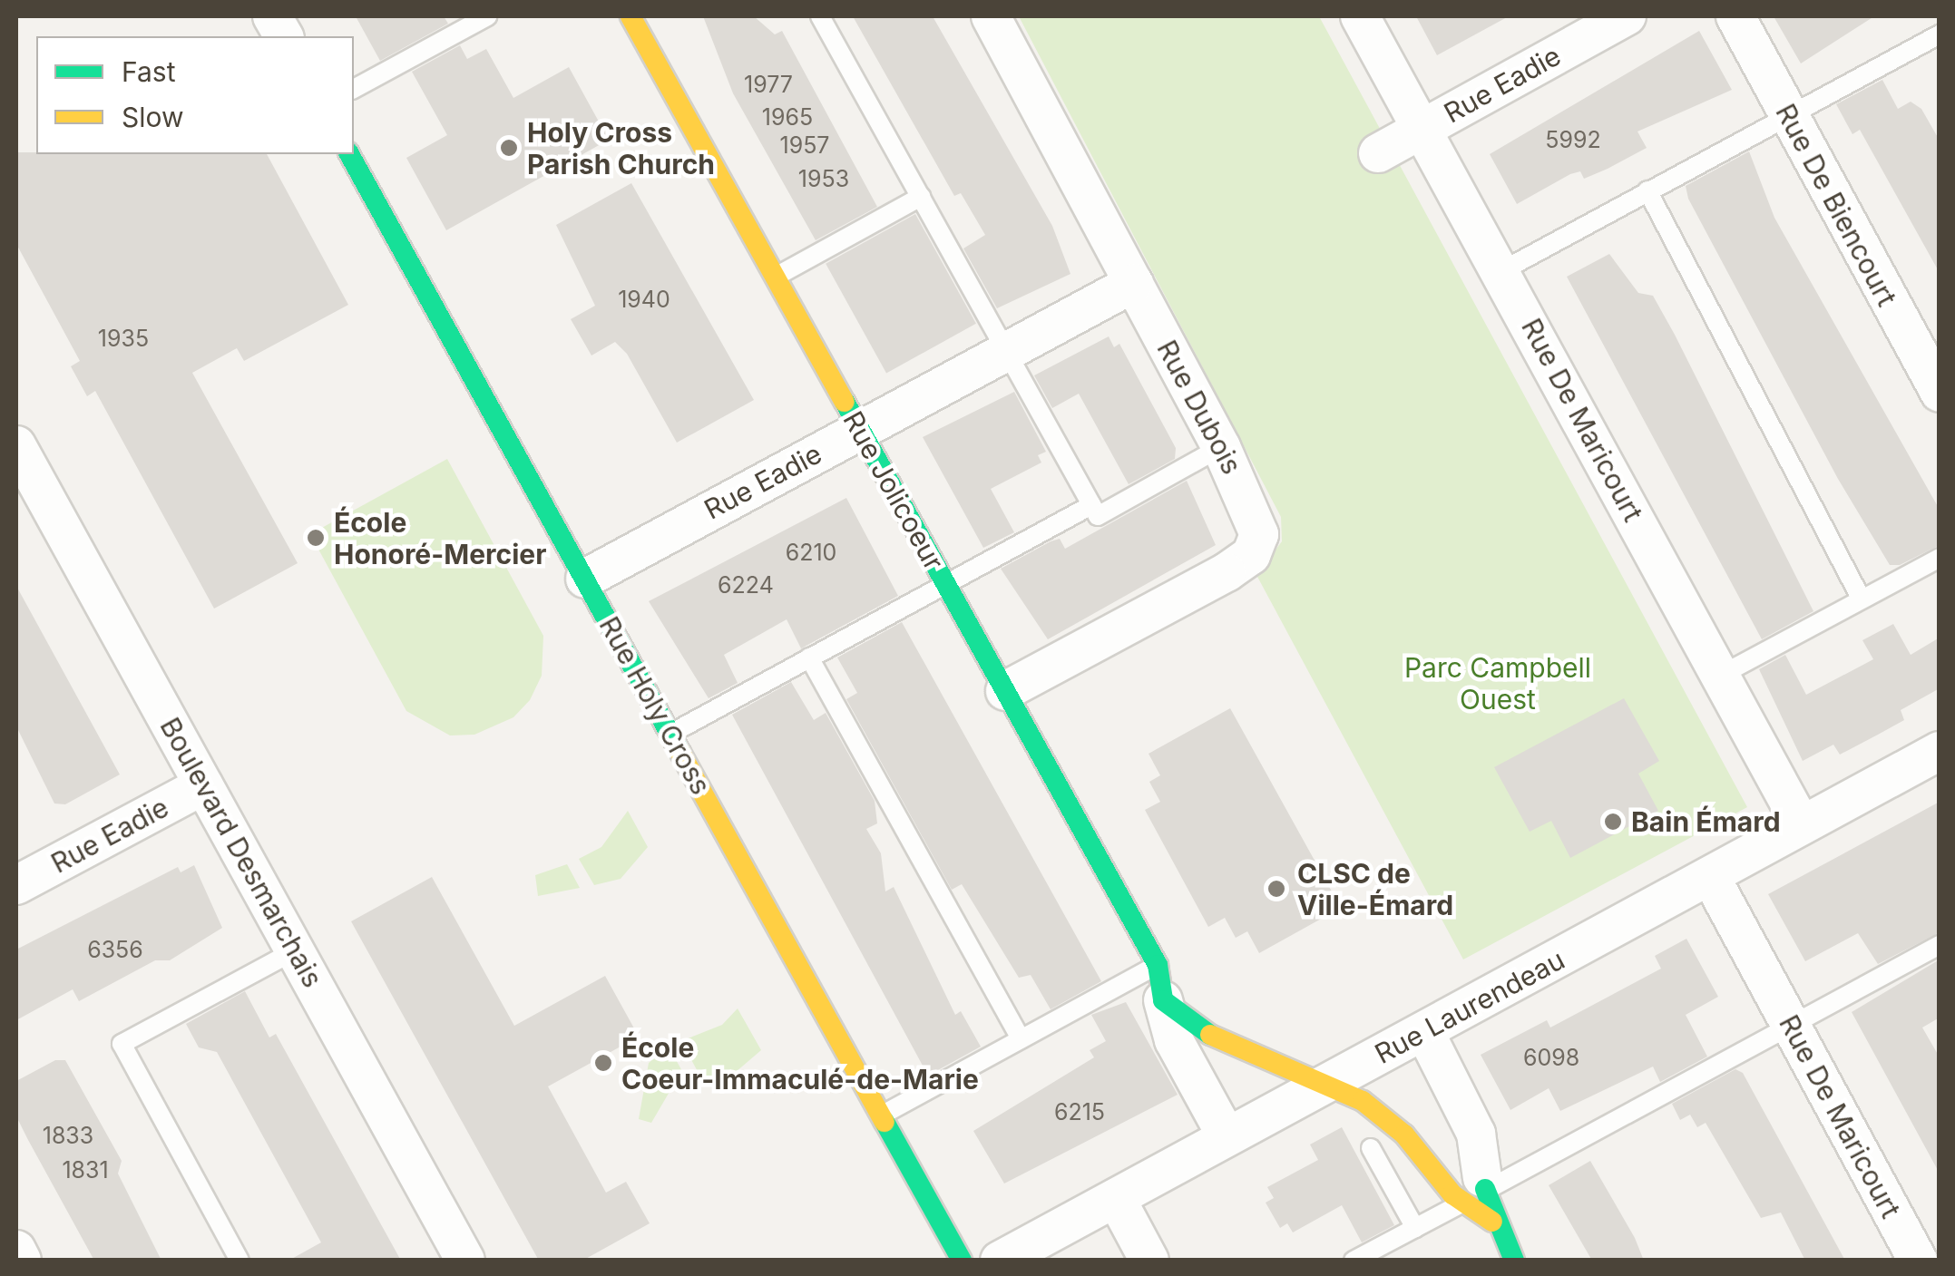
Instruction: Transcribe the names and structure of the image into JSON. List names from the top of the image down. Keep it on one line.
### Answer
{"streets":{"street":["Rue Eadie","Rue De Biencourt","Rue Dubois","Rue De Maricourt","Rue Jolicoeur","Rue Holy Cross","Boulevard Desmarchais","Rue Laurendeau"]},"crossings":[["Rue Eadie","Rue Dubois"],["Rue Eadie","Rue De Maricourt"],["Rue Eadie","Rue Jolicoeur"],["Rue Eadie","Rue Holy Cross"],["Rue Eadie","Boulevard Desmarchais"],["Rue Dubois","Rue Jolicoeur"],["Rue De Maricourt","Rue Laurendeau"],["Rue Jolicoeur","Rue Laurendeau"]],"parks":["Parc Campbell Ouest"],"places":["Holy Cross Parish Church","École Honoré-Mercier","Bain Émard","CLSC de Ville-Émard","École Coeur-Immaculé-de-Marie"],"house_numbers":["1977","1965","5992","1957","1953","1940","1935","6210","6224","6356","6098","6215","1833","1831"],"legend":["Fast","Slow"]}
